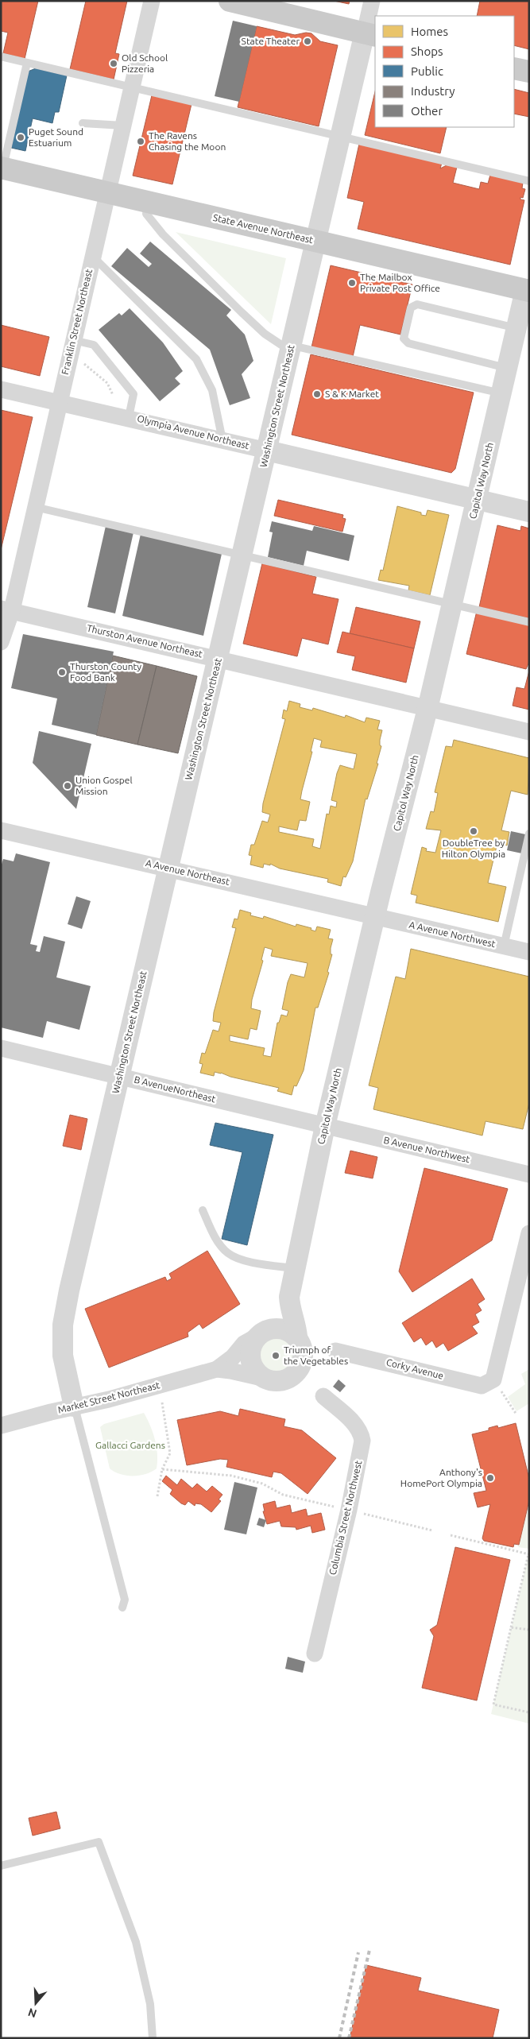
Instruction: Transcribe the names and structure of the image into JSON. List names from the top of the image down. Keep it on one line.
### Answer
{"streets":{"main road":["State Avenue Northeast"],"street":["Franklin Street Northeast","Washington Street Northeast","Olympia Avenue Northeast","Capitol Way North","Thurston Avenue Northeast","A Avenue Northeast","A Avenue Northwest","B AvenueNortheast","B Avenue Northwest","Corky Avenue","Market Street Northeast","Columbia Street Northwest"]},"crossings":[["State Avenue Northeast","Franklin Street Northeast"],["State Avenue Northeast","Washington Street Northeast"],["State Avenue Northeast","Capitol Way North"],["Franklin Street Northeast","Olympia Avenue Northeast"],["Franklin Street Northeast","Thurston Avenue Northeast"],["Washington Street Northeast","Olympia Avenue Northeast"],["Washington Street Northeast","Thurston Avenue Northeast"],["Washington Street Northeast","A Avenue Northeast"],["Washington Street Northeast","B AvenueNortheast"],["Washington Street Northeast","Market Street Northeast"],["Olympia Avenue Northeast","Capitol Way North"],["Capitol Way North","Thurston Avenue Northeast"],["Capitol Way North","A Avenue Northeast"],["Capitol Way North","A Avenue Northwest"],["Capitol Way North","B AvenueNortheast"],["Capitol Way North","B Avenue Northwest"],["Capitol Way North","Market Street Northeast"],["A Avenue Northeast","A Avenue Northwest"],["B AvenueNortheast","B Avenue Northwest"]],"parks":["Gallacci Gardens"],"places":["State Theater","Old School Pizzeria","Puget Sound Estuarium","The Ravens Chasing the Moon","The Mailbox Private Post Office","S & K Market","Thurston County Food Bank","Union Gospel Mission","DoubleTree by Hilton Olympia","Triumph of the Vegetables","Anthony's HomePort Olympia"],"legend":["Homes","Shops","Public","Industry","Other"],"north":"bottom"}
